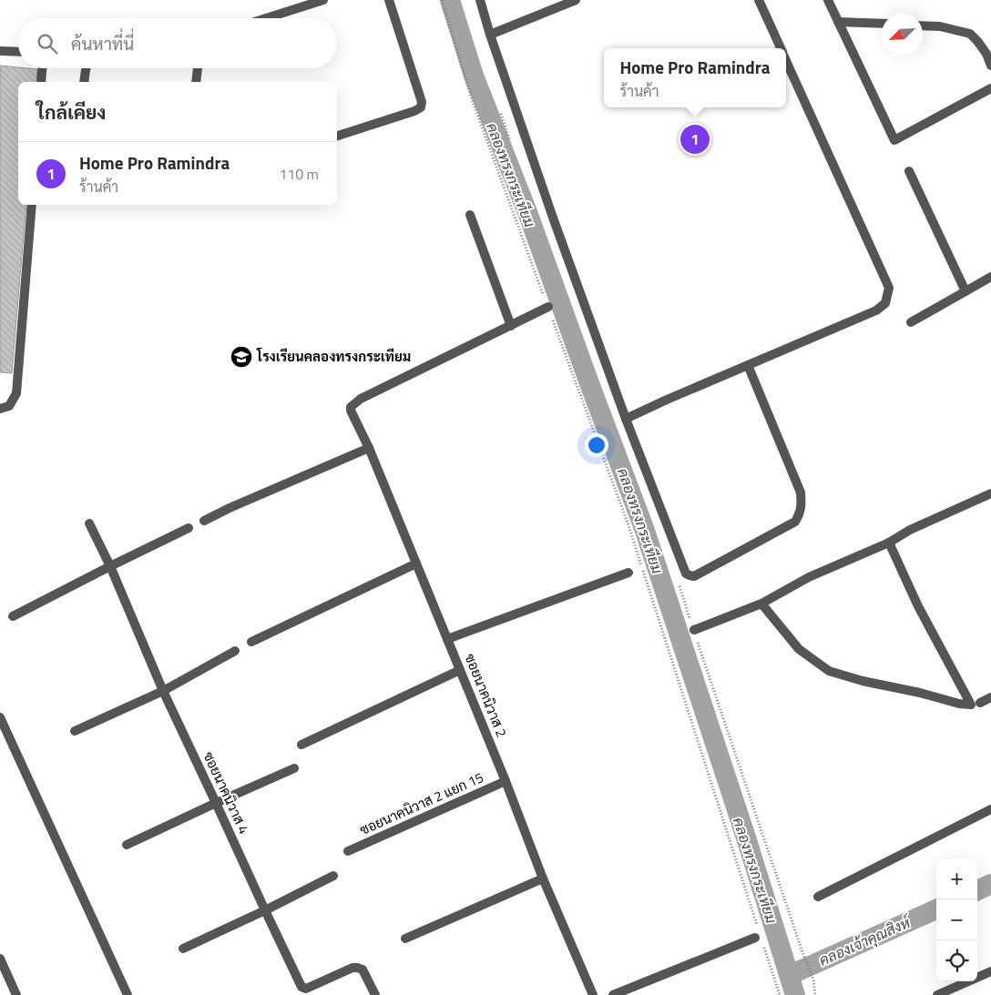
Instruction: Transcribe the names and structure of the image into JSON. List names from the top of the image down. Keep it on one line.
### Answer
{"streets":{"street":["ซอยนาคนิวาส 2","ซอยนาคนิวาส 4","ซอยนาคนิวาส 2 แยก 15"]},"crossings":[["ซอยนาคนิวาส 2","ซอยนาคนิวาส 2 แยก 15"]],"water":["คลองทรงกระเทียม","คลองเจ้าคุณสิงห์"],"places":{"school or university":["โรงเรียนคลองทรงกระเทียม"]},"north":"bottom left","page":{"search":"ค้นหาที่นี่","popup":["Home Pro Ramindra","ร้านค้า"],"heading":"ใกล้เคียง","pins":"1","list":[{"mark":"1","name":"Home Pro Ramindra","note":"ร้านค้า","value":"110 m"}],"map_buttons":["+","−"]}}
